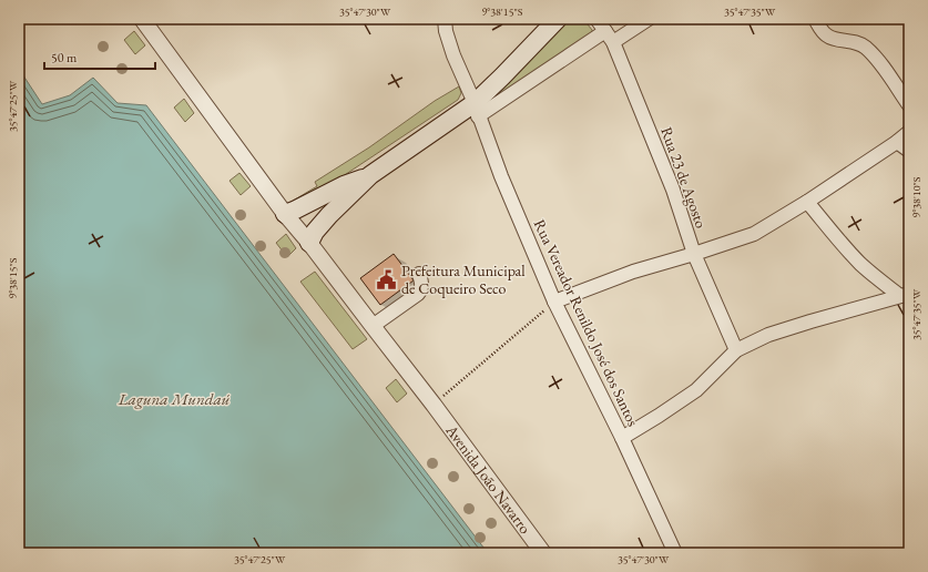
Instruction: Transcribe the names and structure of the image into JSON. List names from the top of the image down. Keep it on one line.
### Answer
{"streets":{"street":["Rua 23 de Agosto","Rua Vereador Renildo José dos Santos","Avenida João Navarro"]},"water":["Laguna Mundaú"],"places":{"public building":["Prefeitura Municipal de Coqueiro Seco"]},"scale_bar":"50 m","coordinates":["35°47'30\"W","9°38'15\"S","35°47'35\"W","35°47'25\"W","9°38'10\"S"]}
